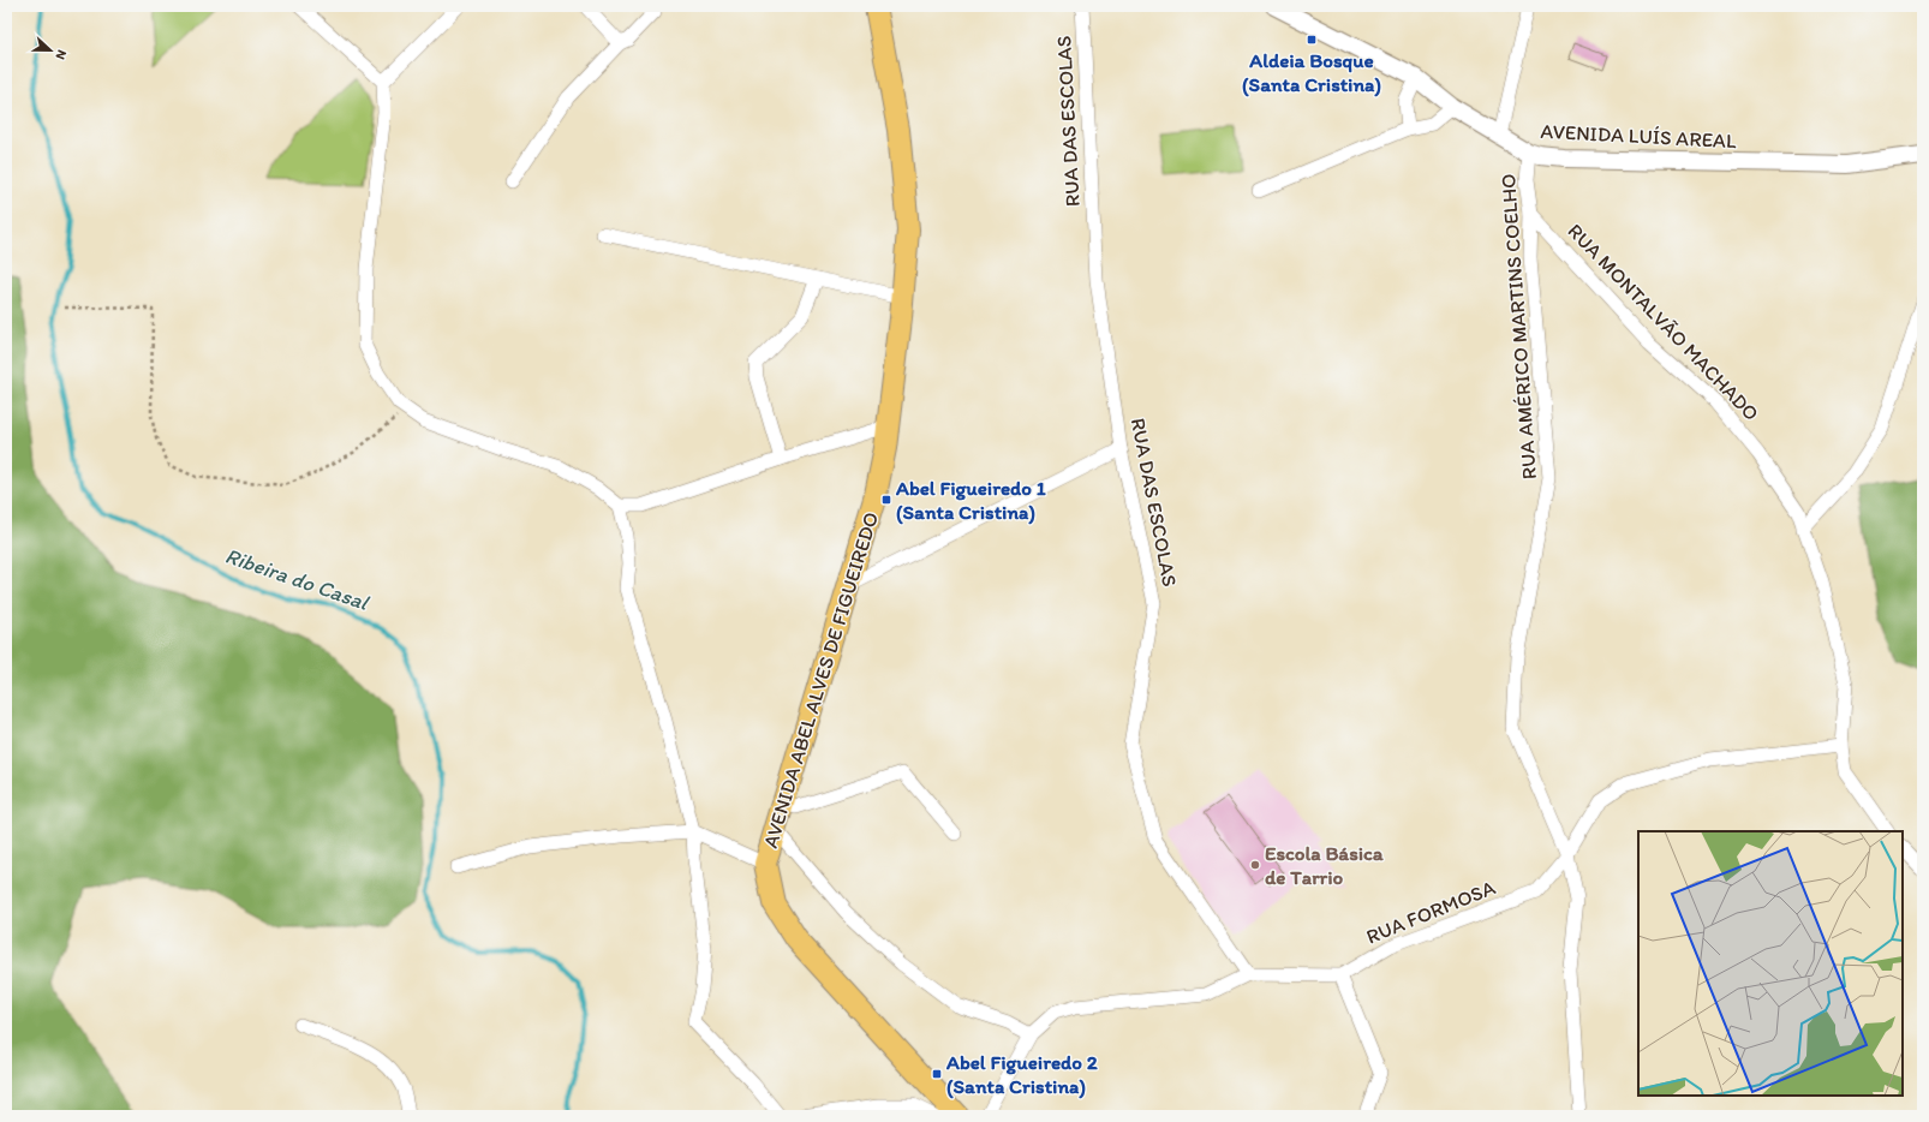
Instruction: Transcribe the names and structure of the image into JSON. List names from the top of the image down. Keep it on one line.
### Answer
{"streets":{"main road":["AVENIDA ABEL ALVES DE FIGUEIREDO"],"street":["RUA DAS ESCOLAS","AVENIDA LUÍS AREAL","RUA MONTALVÃO MACHADO","RUA AMÉRICO MARTINS COELHO","RUA FORMOSA"]},"crossings":[["AVENIDA LUÍS AREAL","RUA AMÉRICO MARTINS COELHO"],["RUA MONTALVÃO MACHADO","RUA AMÉRICO MARTINS COELHO"],["RUA MONTALVÃO MACHADO","RUA FORMOSA"],["RUA AMÉRICO MARTINS COELHO","RUA FORMOSA"]],"water":["Ribeira do Casal"],"places":{"transit":["Aldeia Bosque (Santa Cristina)","Abel Figueiredo 1 (Santa Cristina)","Abel Figueiredo 2 (Santa Cristina)"],"other":["Escola Básica de Tarrio"]},"north":"right"}
